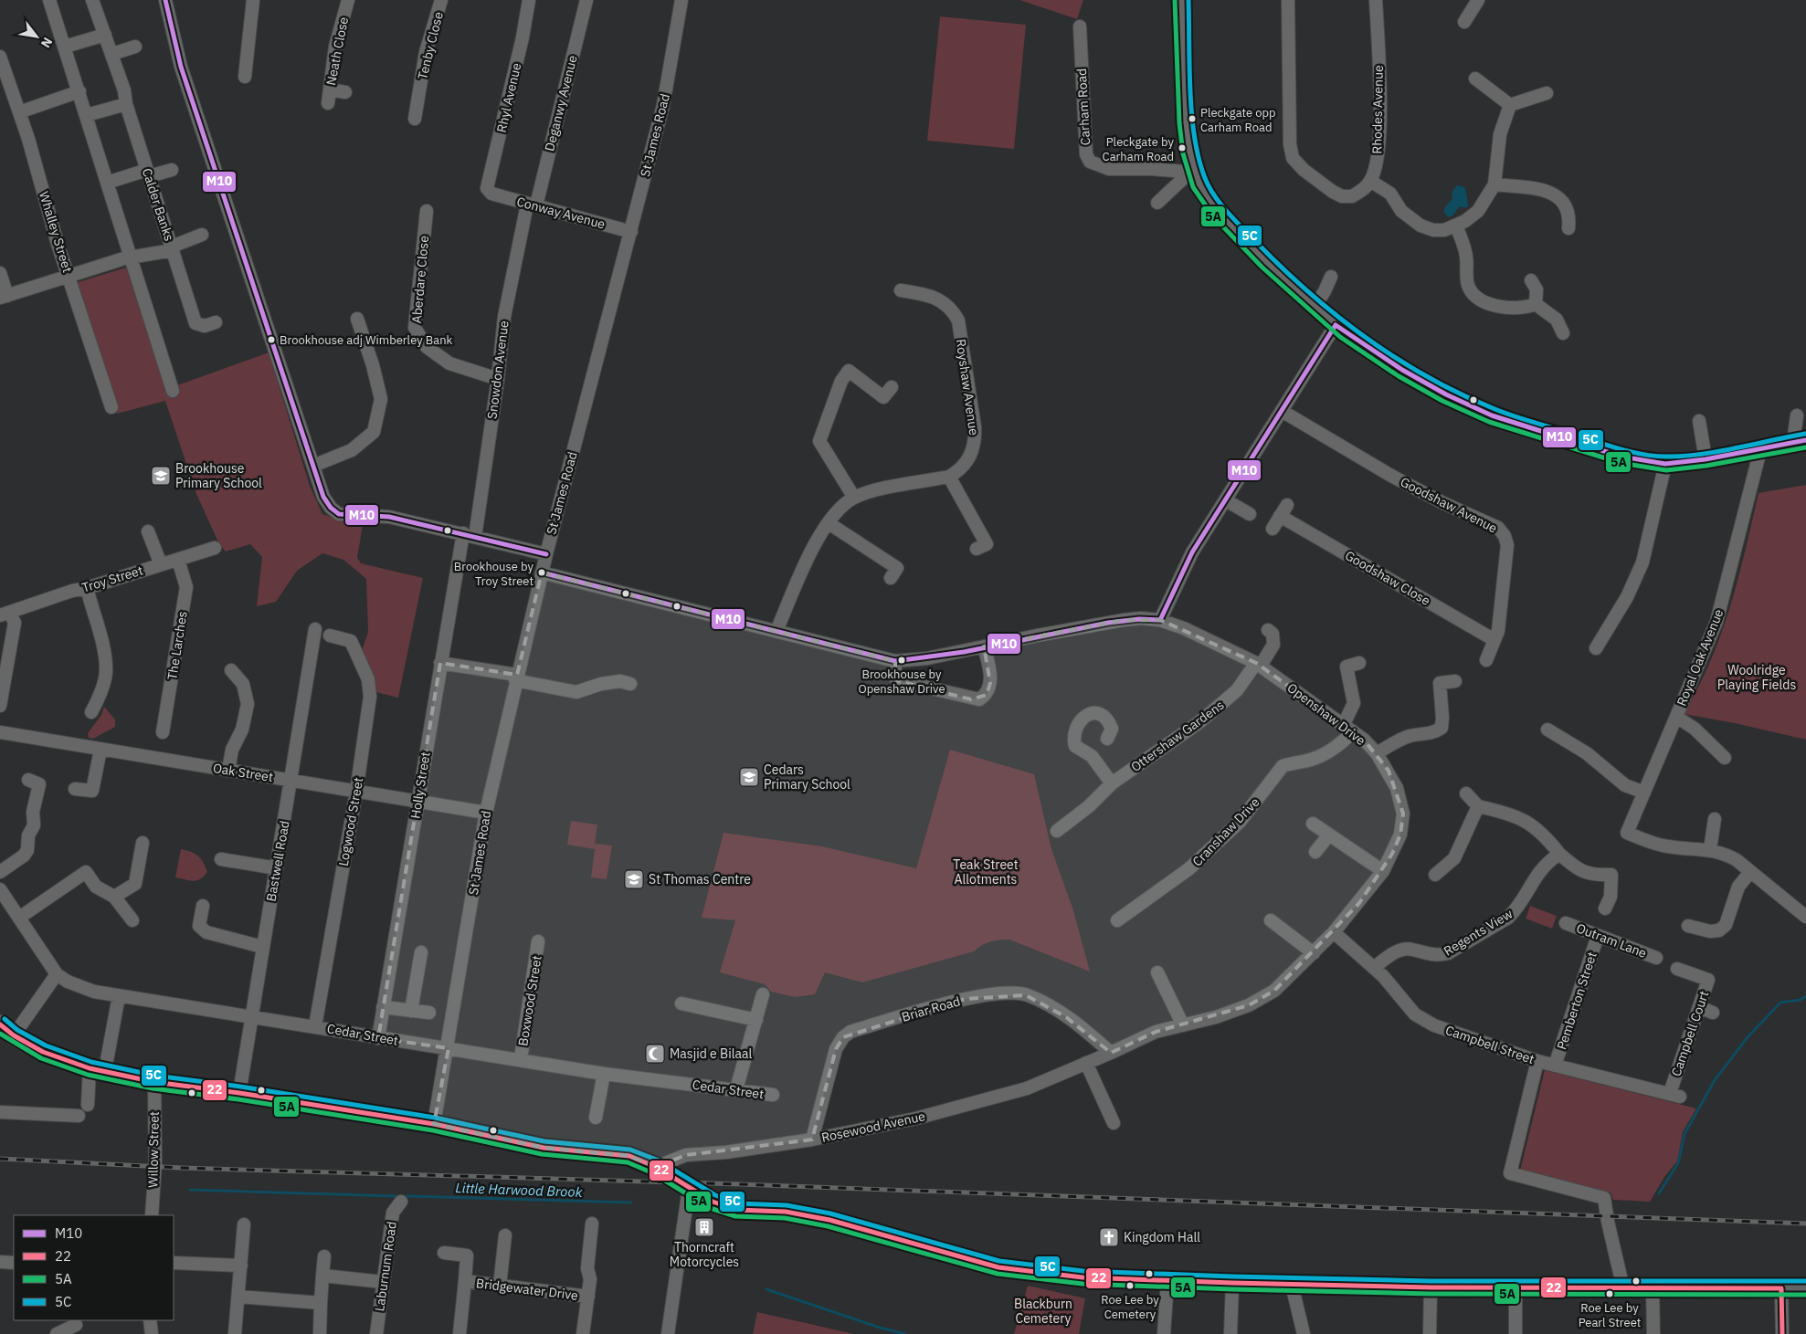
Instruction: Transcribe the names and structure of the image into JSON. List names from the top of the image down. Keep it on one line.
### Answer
{"streets":{"street":["Tenby Close","Neath Close","Rhyl Avenue","Deganwy Avenue","Carham Road","Rhodes Avenue","St James Road","Calder Banks","Conway Avenue","Whalley Street","Aberdare Close","Snowdon Avenue","Royshaw Avenue","Goodshaw Avenue","Goodshaw Close","Troy Street","The Larches","Royal Oak Avenue","Openshaw Drive","Ottershaw Gardens","Oak Street","Holly Street","Logwood Street","Cranshaw Drive","Bastwell Road","Regents View","Outram Lane","Boxwood Street","Pemberton Street","Briar Road","Campbell Court","Cedar Street","Campbell Street","Rosewood Avenue","Willow Street","Laburnum Road","Bridgewater Drive"]},"crossings":[["Rhyl Avenue","Conway Avenue"],["Deganwy Avenue","Conway Avenue"],["Deganwy Avenue","Snowdon Avenue"],["St James Road","Conway Avenue"],["St James Road","Openshaw Drive"],["St James Road","Oak Street"],["St James Road","Cedar Street"],["Conway Avenue","Snowdon Avenue"],["Aberdare Close","Snowdon Avenue"],["Snowdon Avenue","Holly Street"],["Royshaw Avenue","Openshaw Drive"],["Goodshaw Avenue","Goodshaw Close"],["Troy Street","The Larches"],["Openshaw Drive","Ottershaw Gardens"],["Openshaw Drive","Cranshaw Drive"],["Openshaw Drive","Rosewood Avenue"],["Oak Street","Holly Street"],["Oak Street","Logwood Street"],["Oak Street","Bastwell Road"],["Holly Street","Cedar Street"],["Logwood Street","Cedar Street"],["Bastwell Road","Cedar Street"],["Regents View","Campbell Street"],["Outram Lane","Pemberton Street"],["Boxwood Street","Cedar Street"],["Pemberton Street","Campbell Street"],["Briar Road","Rosewood Avenue"],["Campbell Court","Campbell Street"],["Campbell Street","Rosewood Avenue"]],"water":["Little Harwood Brook"],"parks":["Woolridge Playing Fields","Teak Street Allotments","Blackburn Cemetery"],"places":{"other":["Pleckgate opp Carham Road","Pleckgate by Carham Road","Brookhouse adj Wimberley Bank","Brookhouse by Troy Street","Brookhouse by Openshaw Drive","Roe Lee by Cemetery","Roe Lee by Pearl Street"],"school or university":["Brookhouse Primary School","Cedars Primary School","St Thomas Centre"],"mosque":["Masjid e Bilaal"],"building":["Thorncraft Motorcycles"],"church":["Kingdom Hall"]},"lines":["transit line M10","transit line 5A","transit line 5C","transit line 22"],"legend":["M10","22","5A","5C"],"north":"bottom right"}
